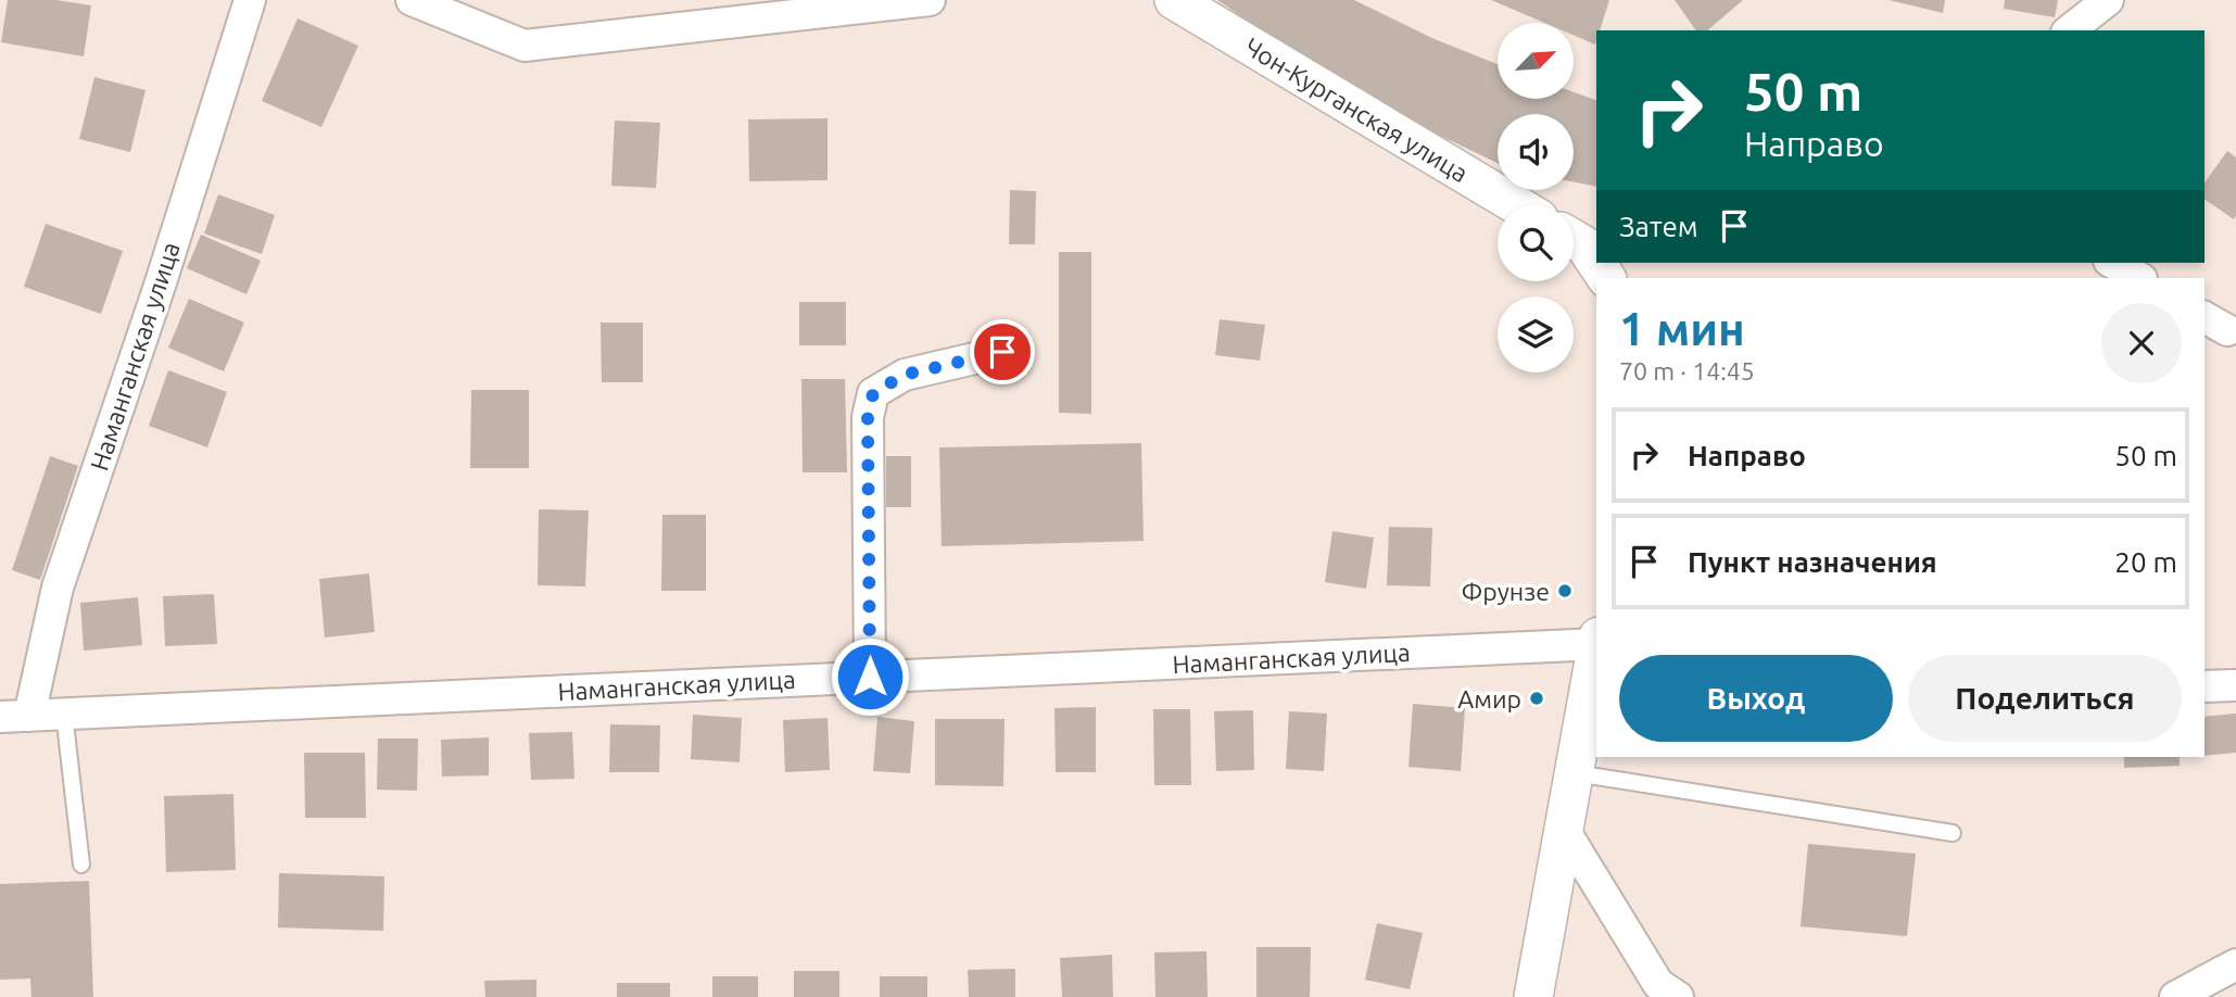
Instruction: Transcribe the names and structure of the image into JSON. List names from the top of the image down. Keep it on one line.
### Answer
{"streets":{"street":["Чон-Курганская улица","Наманганская улица"]},"places":["Фрунзе","Амир"],"north":"top right","page":{"turn":["50 m","Направо"],"then":"Затем","heading":["1 мин","70 m · 14:45"],"list":[{"name":"Направо","value":"50 m"},{"name":"Пункт назначения","value":"20 m"}],"buttons":["Выход","Поделиться"]}}
